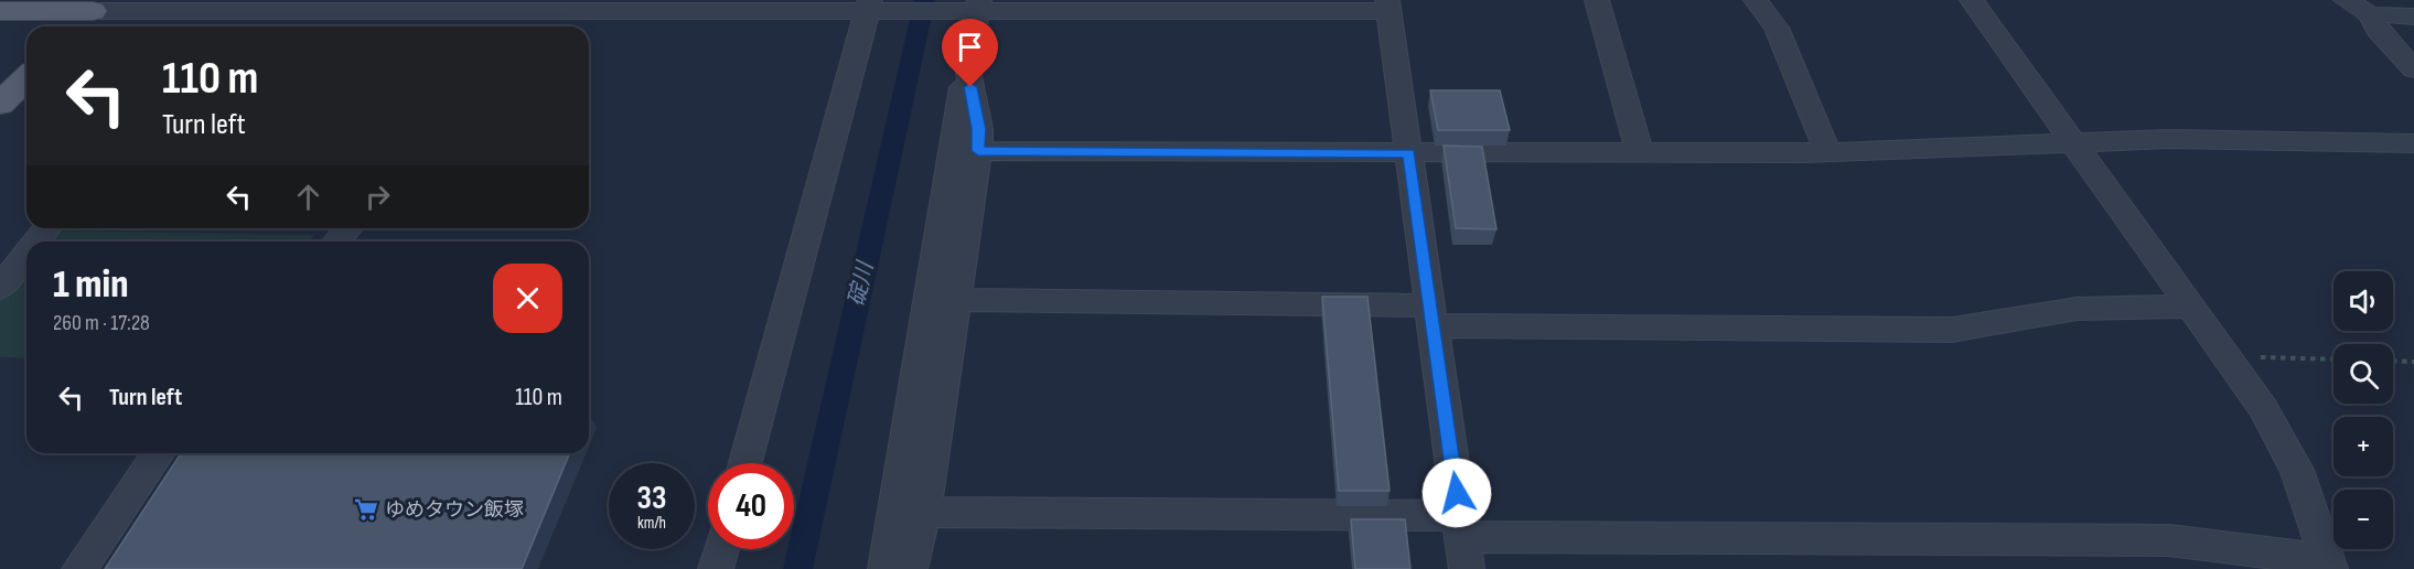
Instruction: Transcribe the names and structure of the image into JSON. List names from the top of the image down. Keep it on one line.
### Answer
{"water":["碇川"],"places":{"supermarket":["ゆめタウン飯塚"]},"page":{"turn":["110 m","Turn left"],"heading":["1 min","260 m · 17:28"],"map_buttons":["+","−"],"list":[{"name":"Turn left","value":"110 m"}],"speed":"33 km/h","limit":"40"}}
